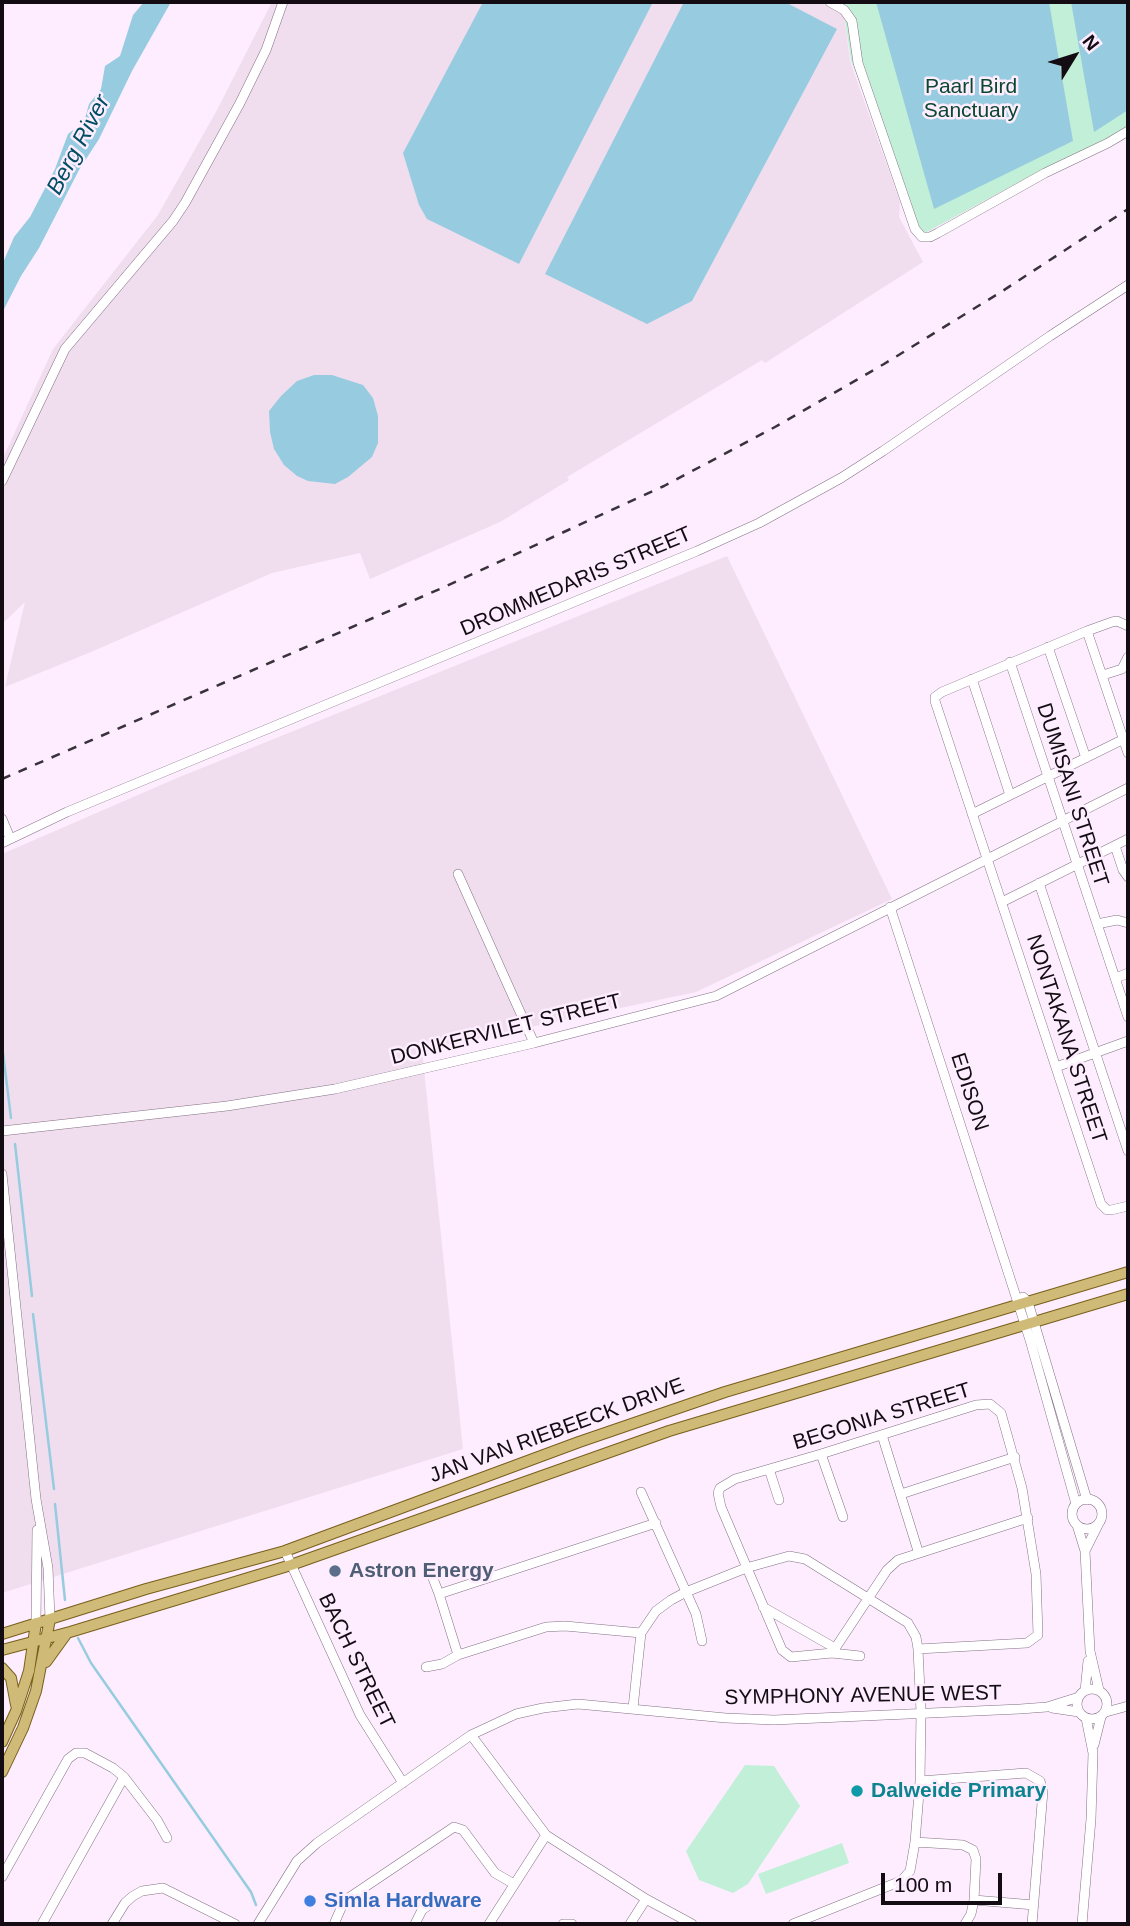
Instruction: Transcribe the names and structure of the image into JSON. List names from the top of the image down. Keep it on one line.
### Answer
{"streets":{"main road":["JAN VAN RIEBEECK DRIVE"],"street":["DROMMEDARIS STREET","DUMISANI STREET","DONKERVILET STREET","NONTAKANA STREET","EDISON","BEGONIA STREET","BACH STREET","SYMPHONY AVENUE WEST"]},"crossings":[["DUMISANI STREET","DONKERVILET STREET"],["DONKERVILET STREET","NONTAKANA STREET"],["DONKERVILET STREET","EDISON"],["EDISON","JAN VAN RIEBEECK DRIVE"],["JAN VAN RIEBEECK DRIVE","BACH STREET"],["BACH STREET","SYMPHONY AVENUE WEST"]],"water":["Berg River"],"parks":["Paarl Bird Sanctuary"],"places":["Astron Energy","Dalweide Primary","Simla Hardware"],"scale_bar":"100 m","north":"top right"}
